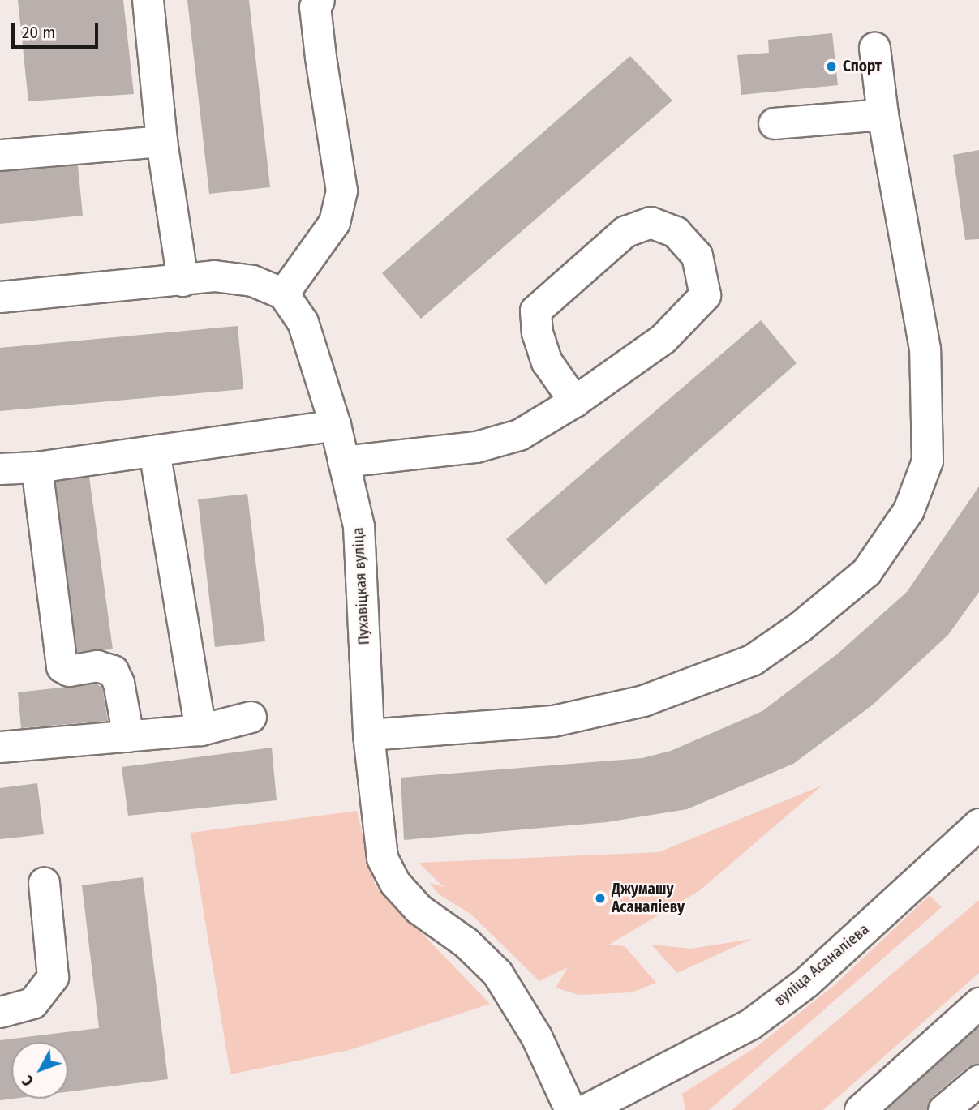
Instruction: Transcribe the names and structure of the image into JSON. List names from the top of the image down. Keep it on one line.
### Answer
{"streets":{"street":["Пухавіцкая вуліца","вуліца Асаналіева"]},"places":["Спорт","Джумашу Асаналіеву"],"scale_bar":"20 m","north":"bottom left"}
